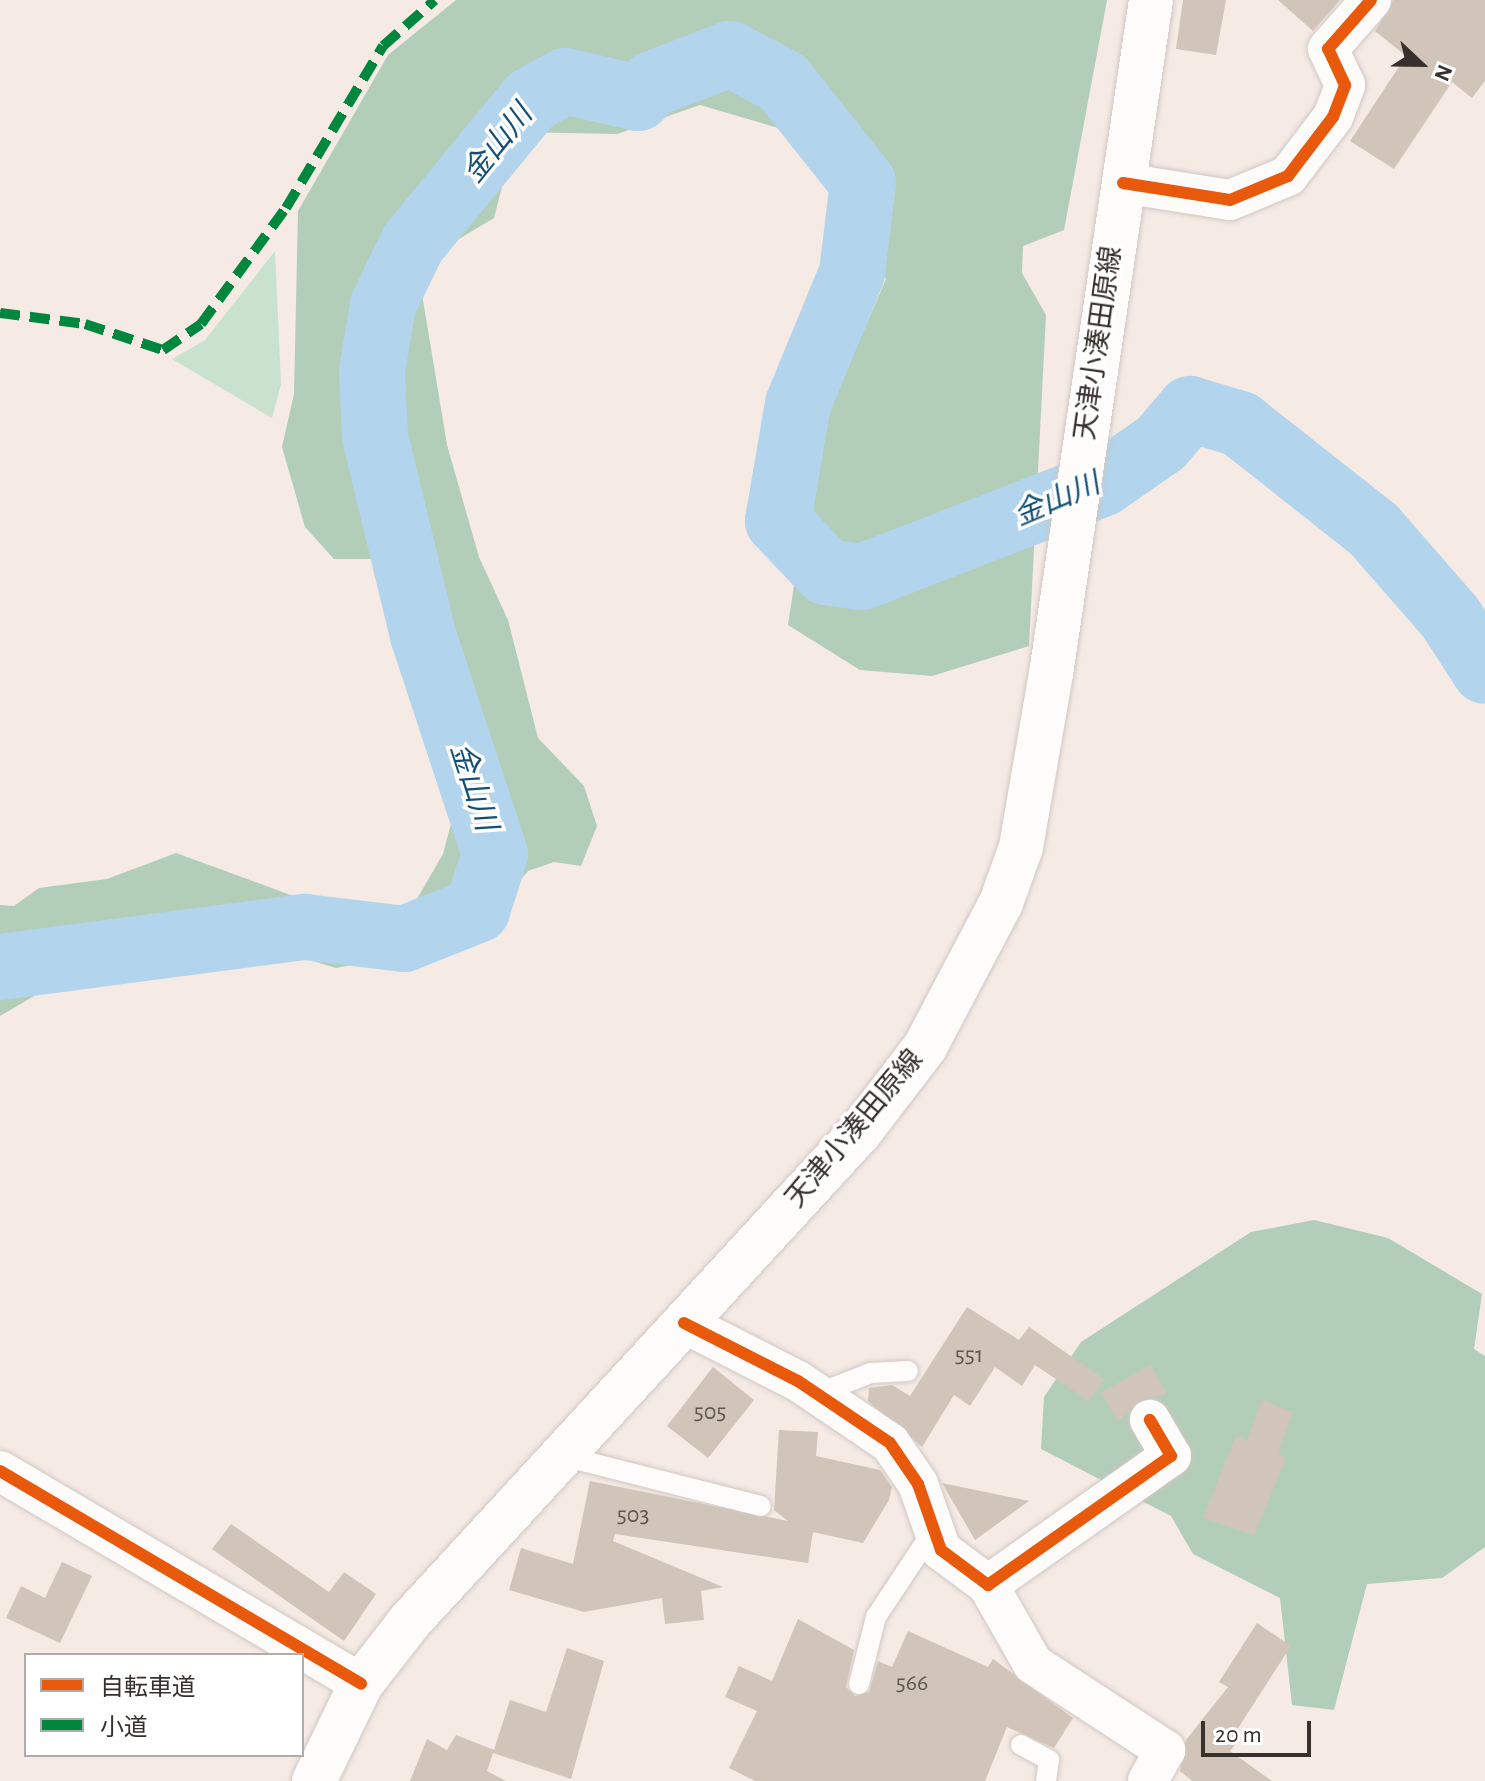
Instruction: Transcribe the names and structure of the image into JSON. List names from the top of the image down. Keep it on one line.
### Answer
{"streets":{"main road":["天津小湊田原線"]},"water":["金山川"],"house_numbers":["551","505","503","566"],"legend":["自転車道","小道"],"scale_bar":"20 m","north":"right"}
